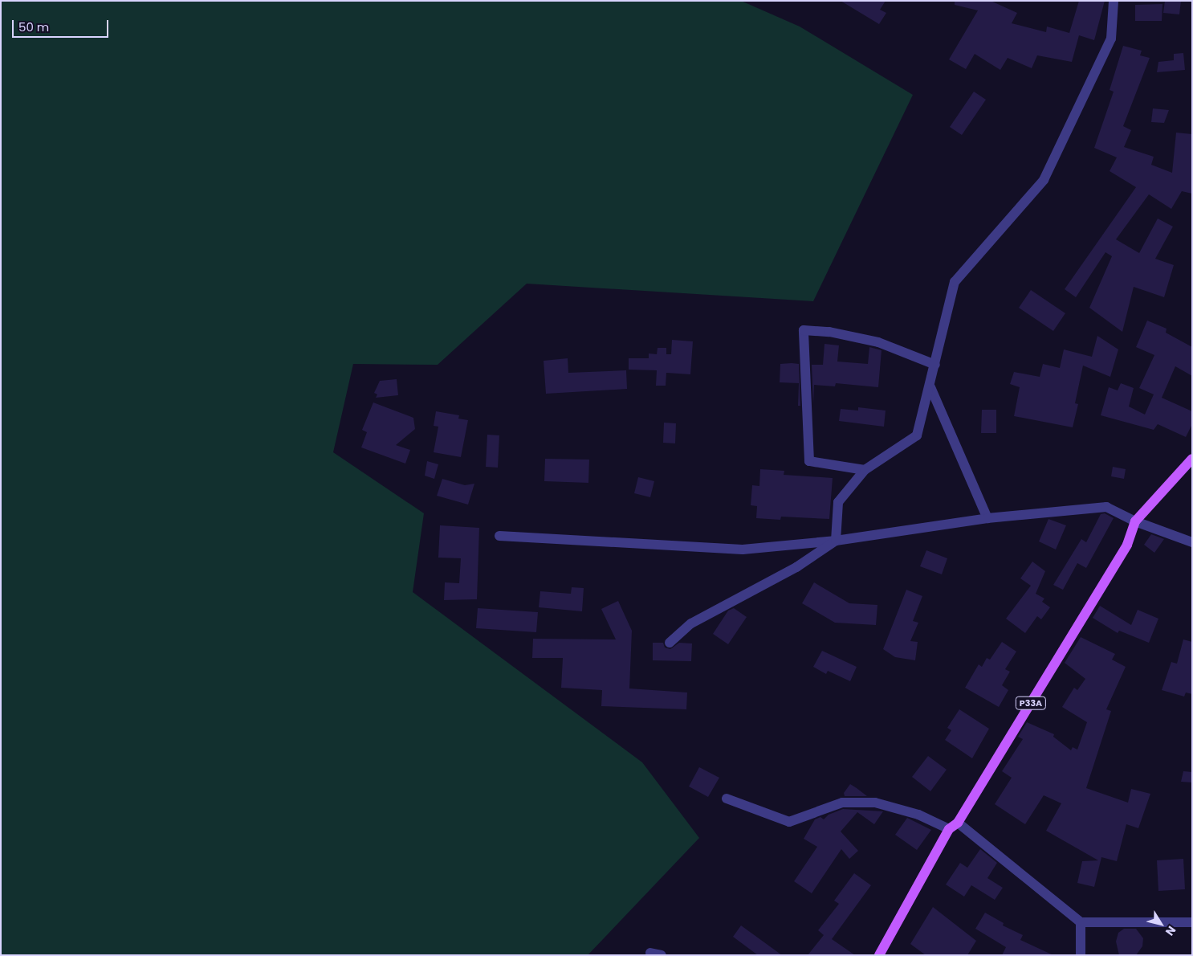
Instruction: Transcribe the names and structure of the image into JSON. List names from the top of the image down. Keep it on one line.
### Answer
{"streets":{"main road":["P33A"]},"scale_bar":"50 m","north":"bottom right"}
